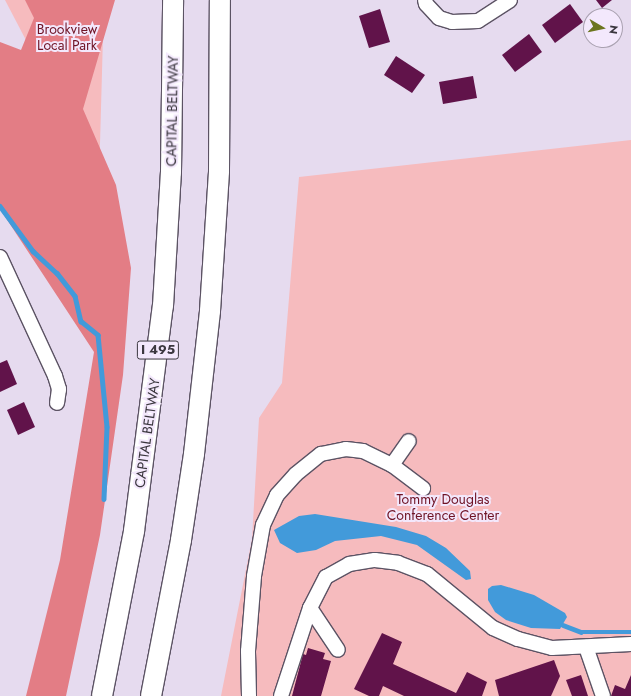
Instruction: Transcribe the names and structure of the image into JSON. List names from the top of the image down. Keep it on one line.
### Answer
{"streets":{"highway":["CAPITAL BELTWAY","I 495"]},"parks":["Brookview Local Park","Tommy Douglas Conference Center"],"north":"right"}
